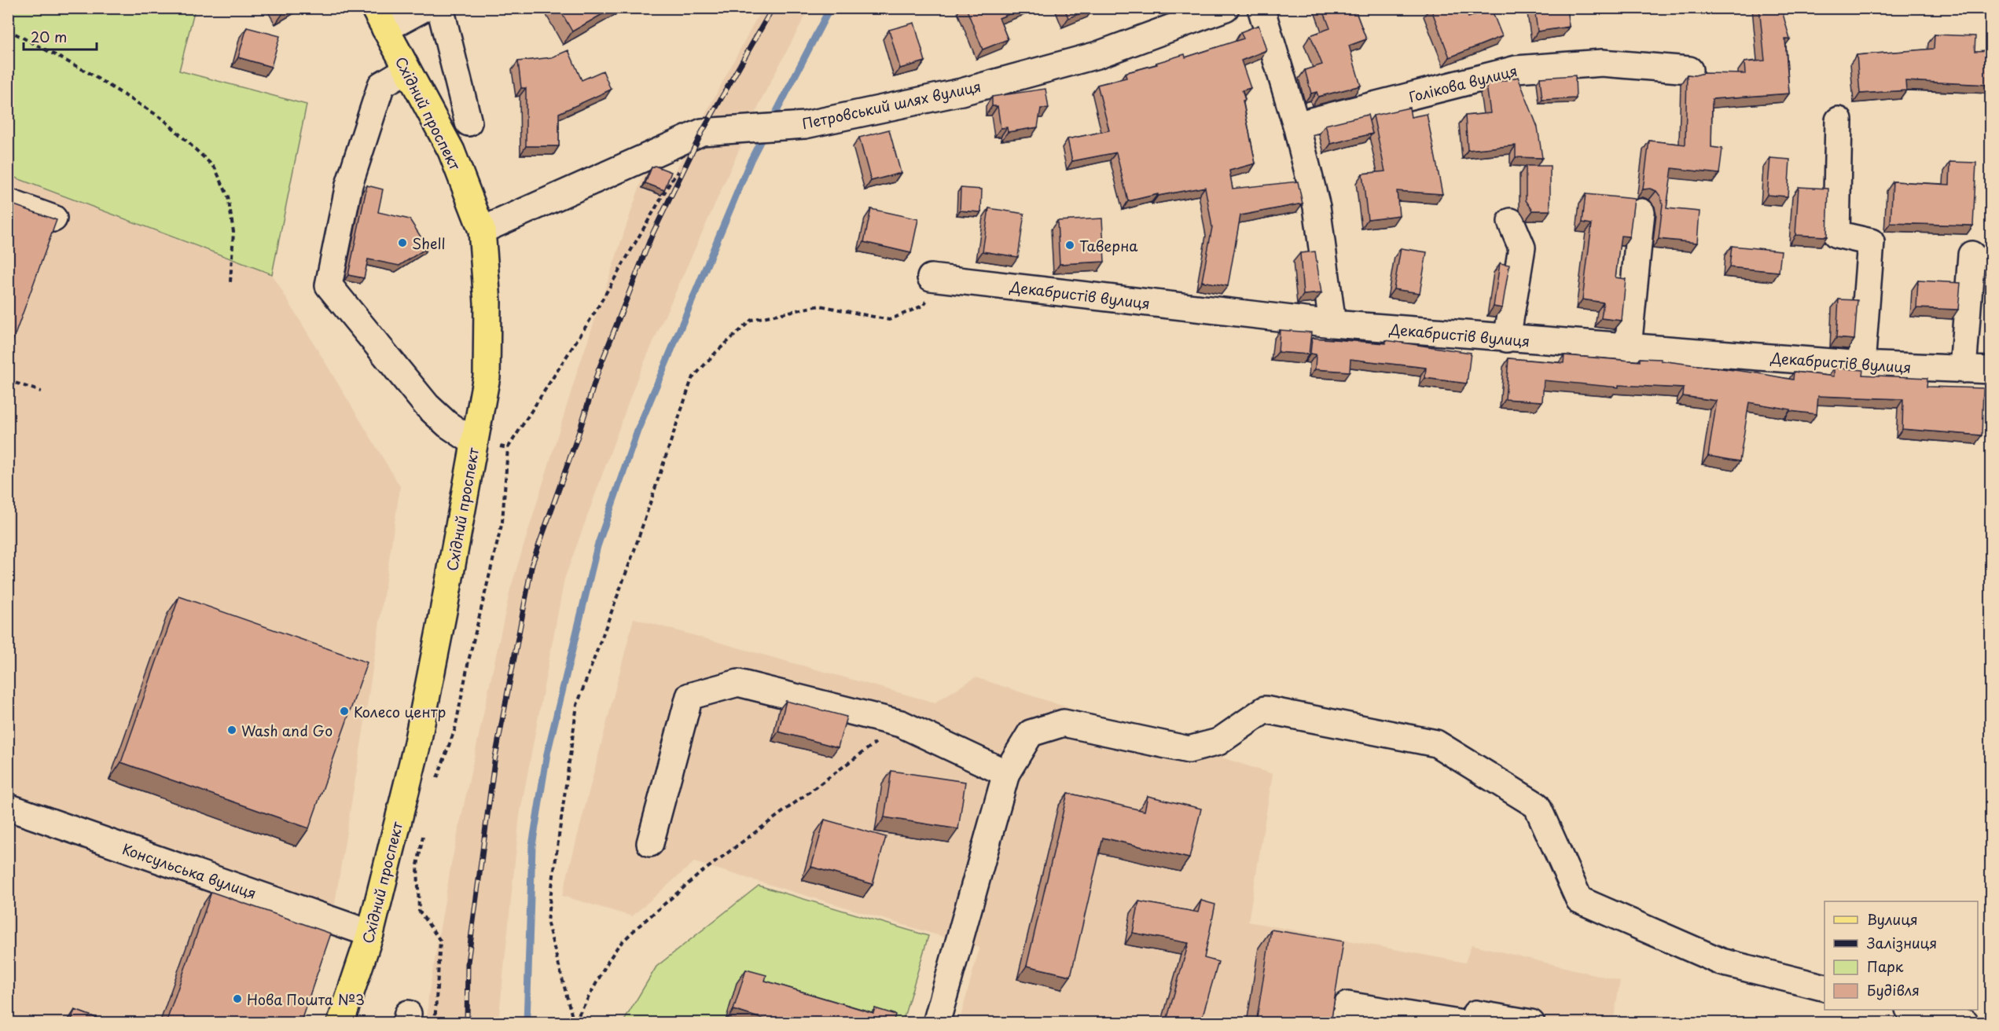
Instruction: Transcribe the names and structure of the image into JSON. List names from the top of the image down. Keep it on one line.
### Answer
{"streets":{"main road":["Східний проспект"],"street":["Голікова вулиця","Петровський шлях вулиця","Декабристів вулиця","Консульська вулиця"]},"crossings":[["Петровський шлях вулиця","Східний проспект"],["Східний проспект","Консульська вулиця"]],"places":["Shell","Таверна","Колесо центр","Wash and Go","Нова Пошта №3"],"legend":["Вулиця","Залізниця","Парк","Будівля"],"scale_bar":"20 m"}
